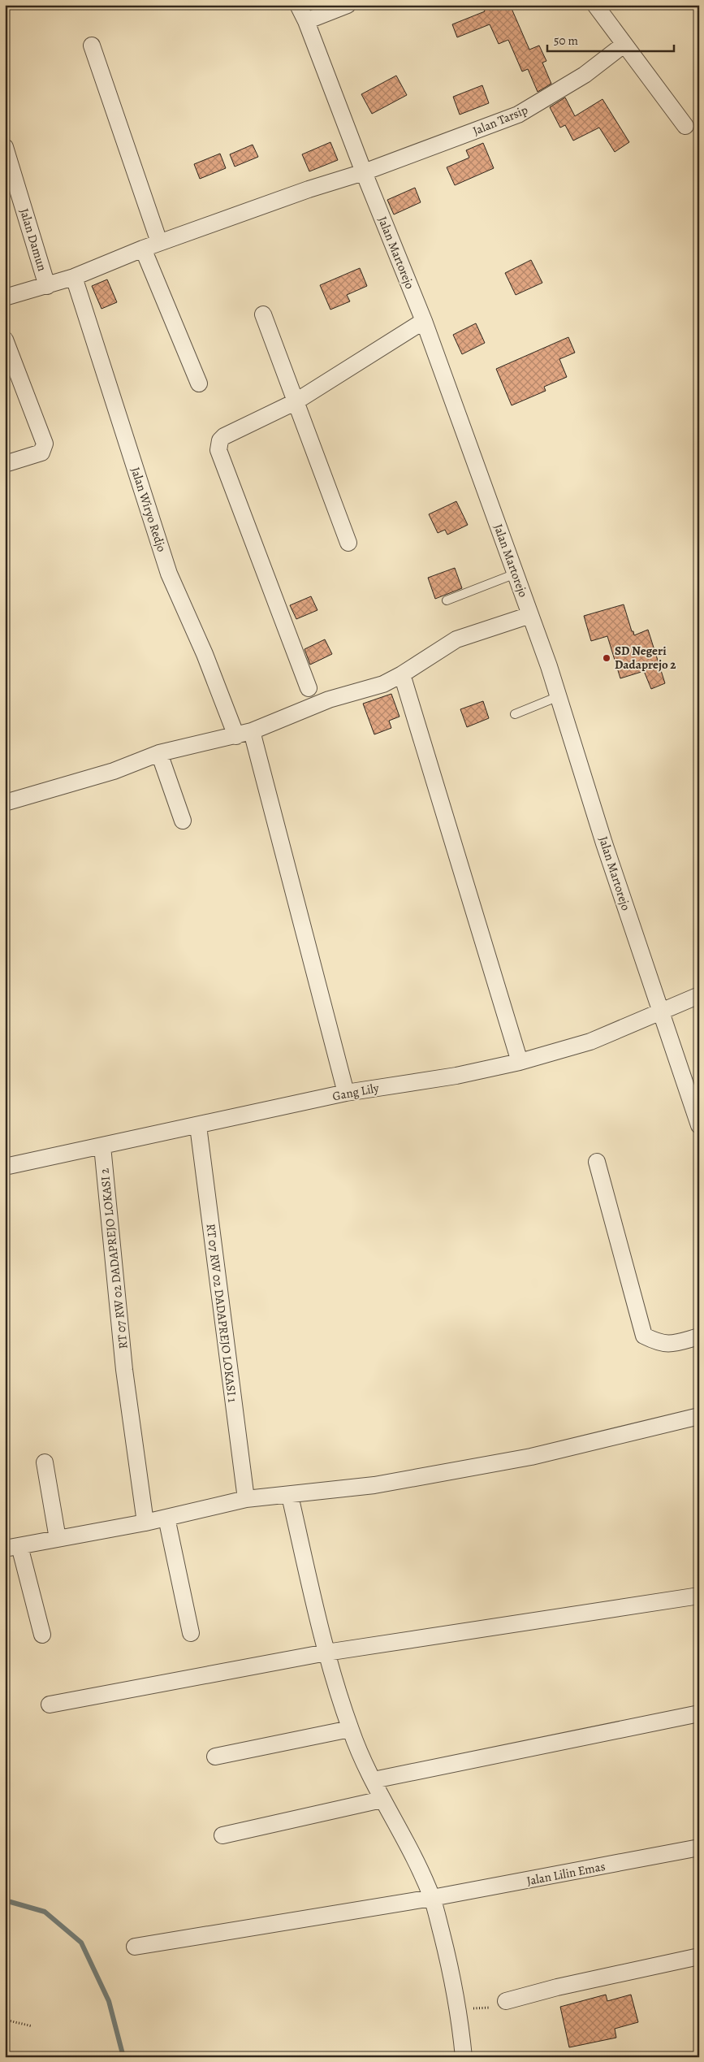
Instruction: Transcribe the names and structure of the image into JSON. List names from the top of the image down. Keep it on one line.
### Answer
{"streets":{"street":["Jalan Tarsip","Jalan Damun","Jalan Martorejo","Jalan Wiryo Redjo","Gang Lily","RT 07 RW 02 DADAPREJO LOKASI 2","RT 07 RW 02 DADAPREJO LOKASI 1","Jalan Lilin Emas"]},"crossings":[["Jalan Tarsip","Jalan Damun"],["Jalan Tarsip","Jalan Martorejo"],["Jalan Tarsip","Jalan Wiryo Redjo"],["Jalan Martorejo","Gang Lily"],["Gang Lily","RT 07 RW 02 DADAPREJO LOKASI 2"],["Gang Lily","RT 07 RW 02 DADAPREJO LOKASI 1"]],"places":["SD Negeri Dadaprejo 2"],"scale_bar":"50 m"}
